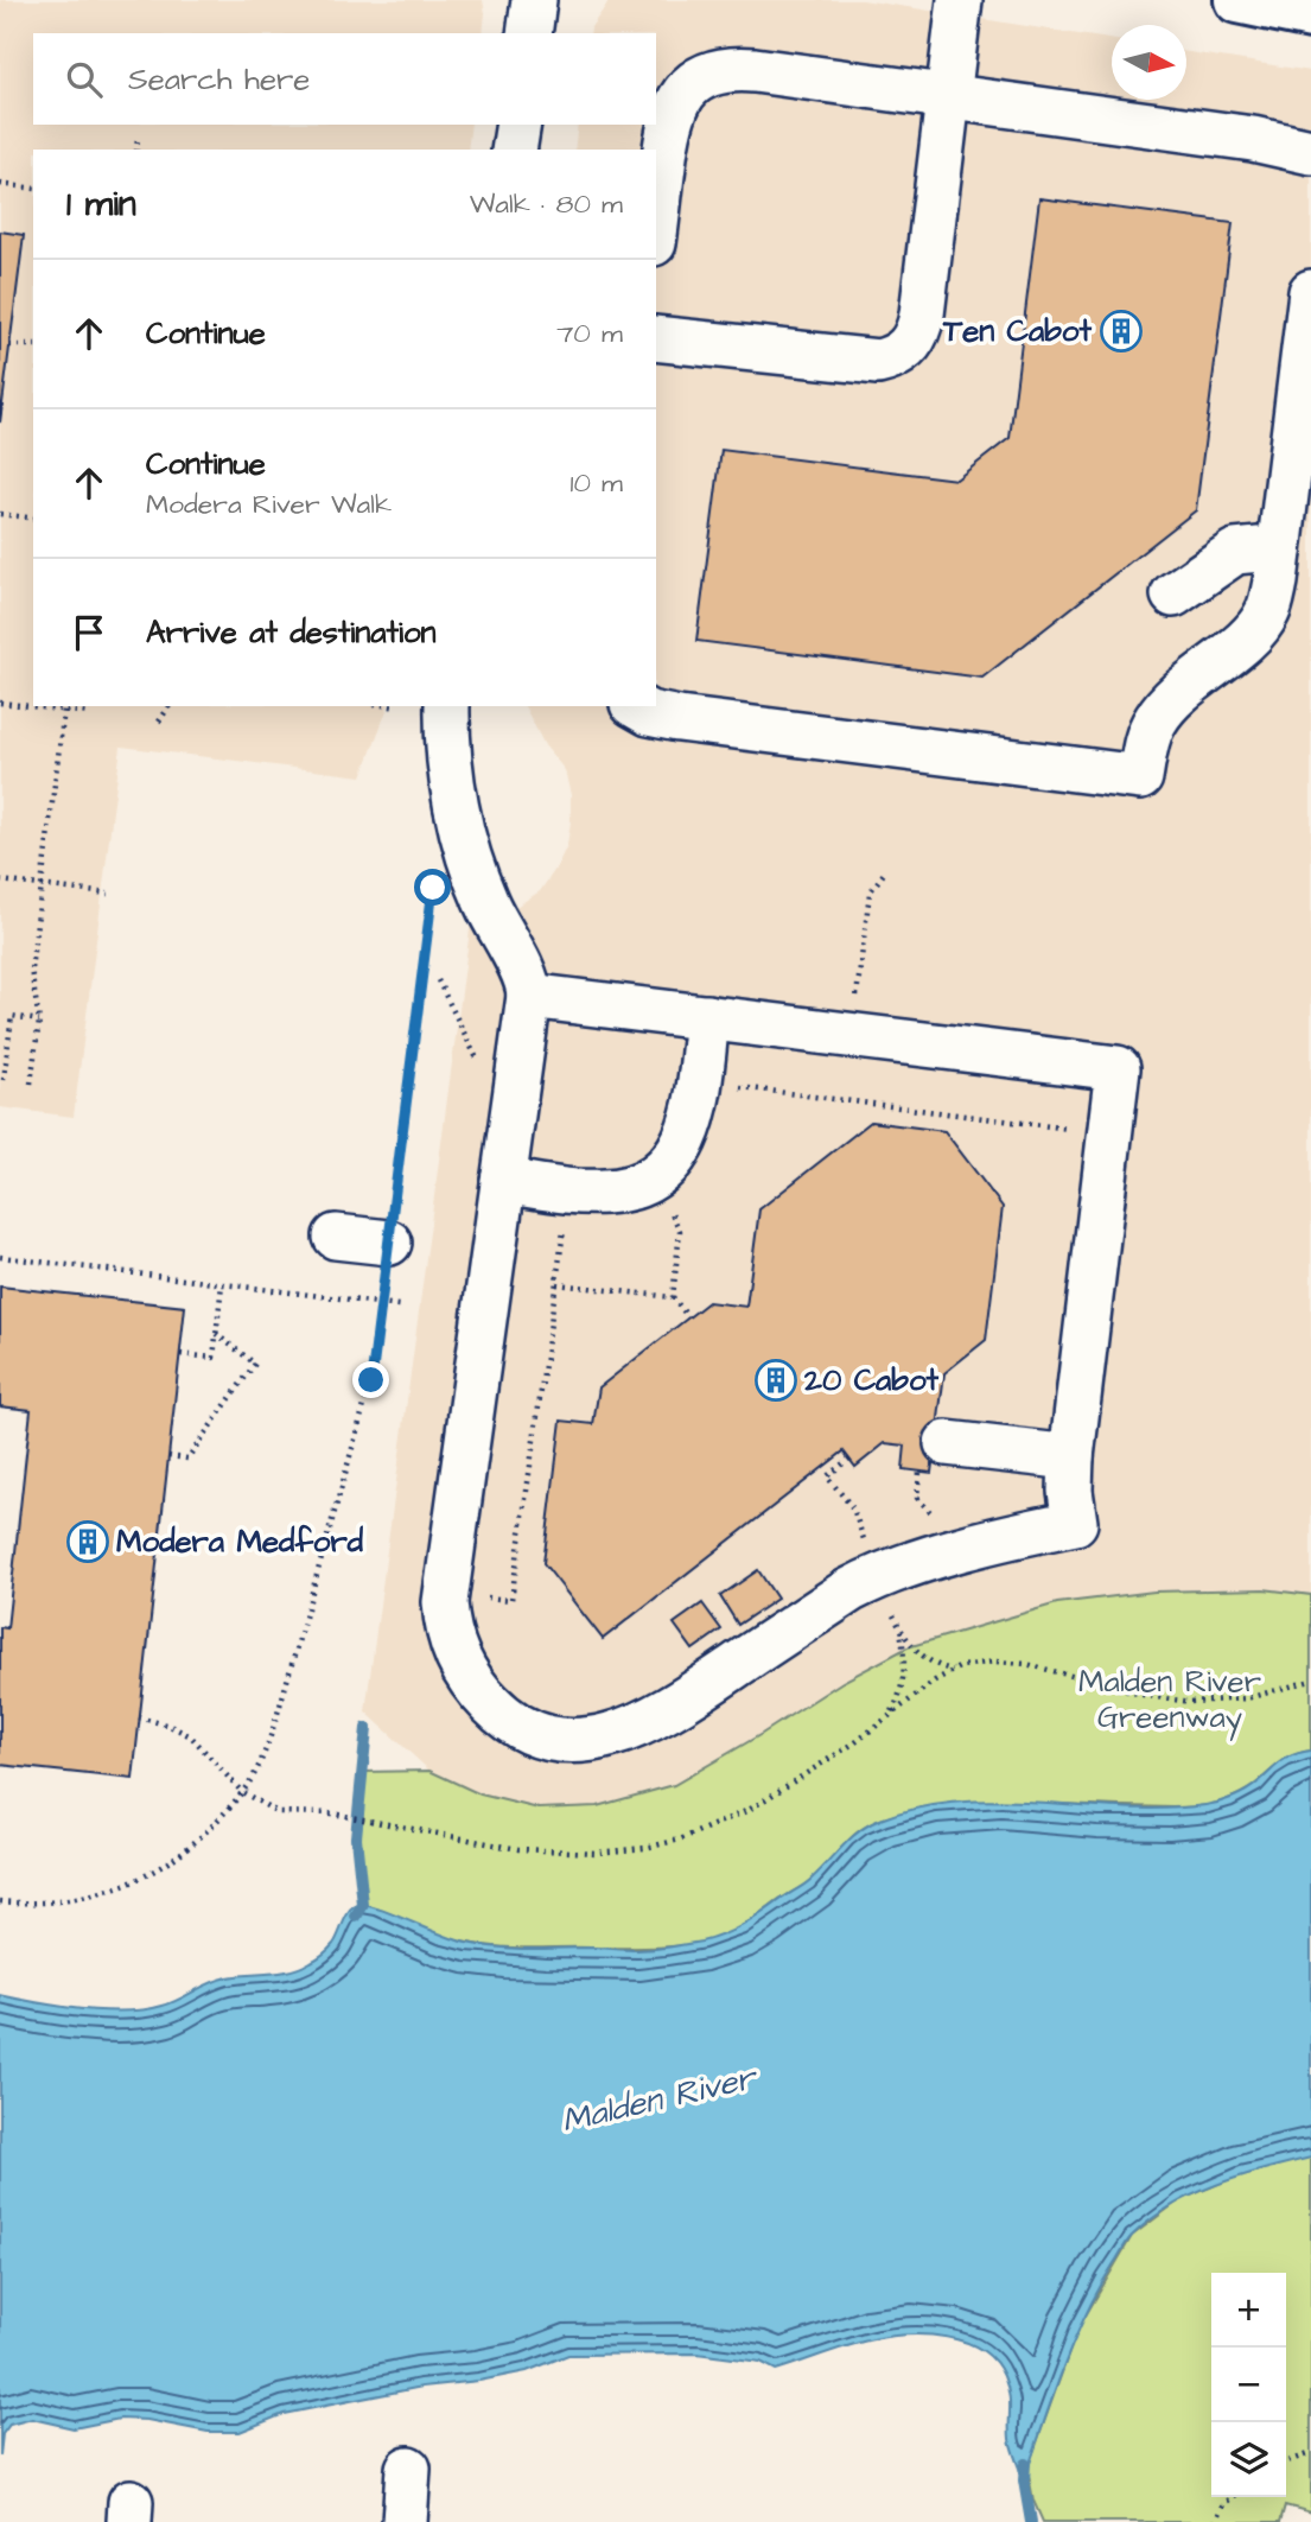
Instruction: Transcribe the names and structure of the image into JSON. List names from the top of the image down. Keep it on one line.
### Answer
{"water":["Malden River"],"parks":["Malden River Greenway"],"places":{"building":["Ten Cabot","20 Cabot","Modera Medford"]},"north":"right","page":{"search":"Search here","heading":["1 min","Walk · 80 m"],"list":[["Continue","70 m"],["Continue","Modera River Walk","10 m"],"Arrive at destination"],"map_buttons":["+","−"]}}
